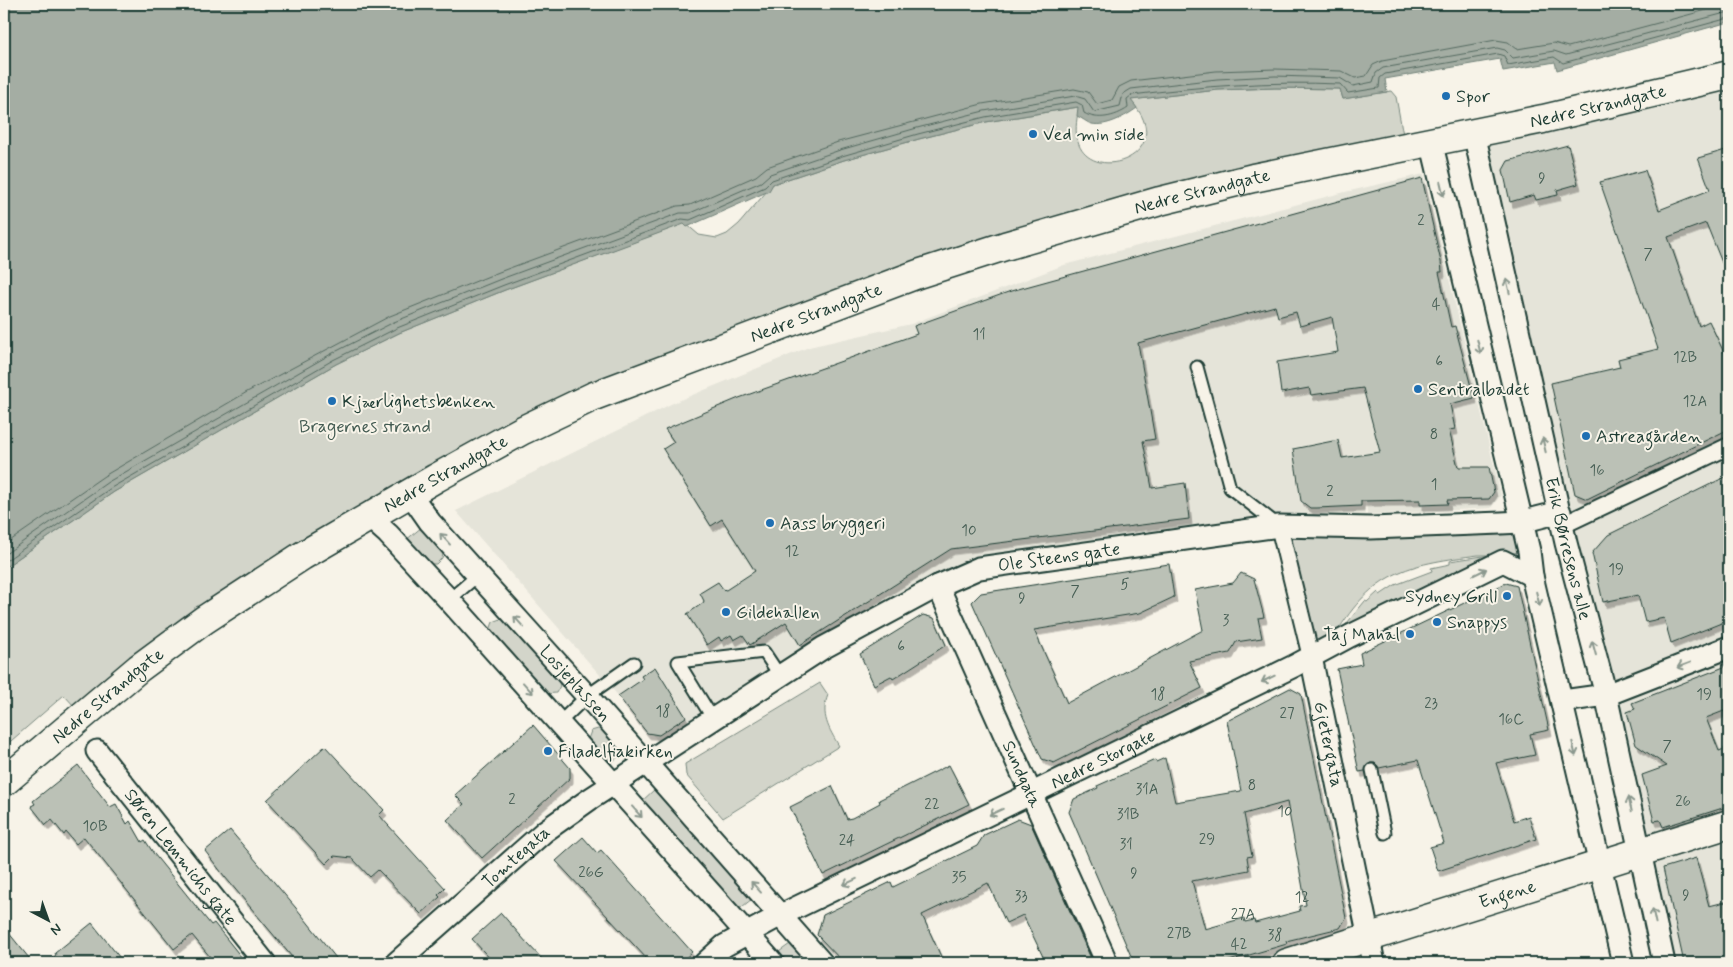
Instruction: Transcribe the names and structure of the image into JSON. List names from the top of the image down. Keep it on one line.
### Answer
{"streets":{"street":["Nedre Strandgate","Erik Børresens alle","Ole Steens gate","Losjeplassen","Gjetergata","Nedre Storgate","Sundgata","Søren Lemmichs gate","Tomtegata","Engene"]},"crossings":[["Nedre Strandgate","Erik Børresens alle"],["Nedre Strandgate","Losjeplassen"],["Erik Børresens alle","Ole Steens gate"],["Erik Børresens alle","Engene"],["Ole Steens gate","Losjeplassen"],["Ole Steens gate","Gjetergata"],["Ole Steens gate","Sundgata"],["Ole Steens gate","Tomtegata"],["Losjeplassen","Nedre Storgate"],["Losjeplassen","Tomtegata"],["Gjetergata","Nedre Storgate"],["Gjetergata","Engene"],["Nedre Storgate","Sundgata"]],"parks":["Bragernes strand"],"places":["Spor","Ved min side","Sentralbadet","Kjærlighetsbenken","Astreagården","Aass bryggeri","Sydney Grill","Gildehallen","Snappys","Taj Mahal","Filadelfiakirken"],"house_numbers":["9","2","7","4","11","12B","6","12A","8","16","1","2","10","12","19","5","7","9","3","6","18","19","23","18","27","16C","7","8","31A","2","26","22","10","31B","10B","29","24","31","26G","9","35","9","33","12","27A","27B","38","42"],"north":"bottom right"}
